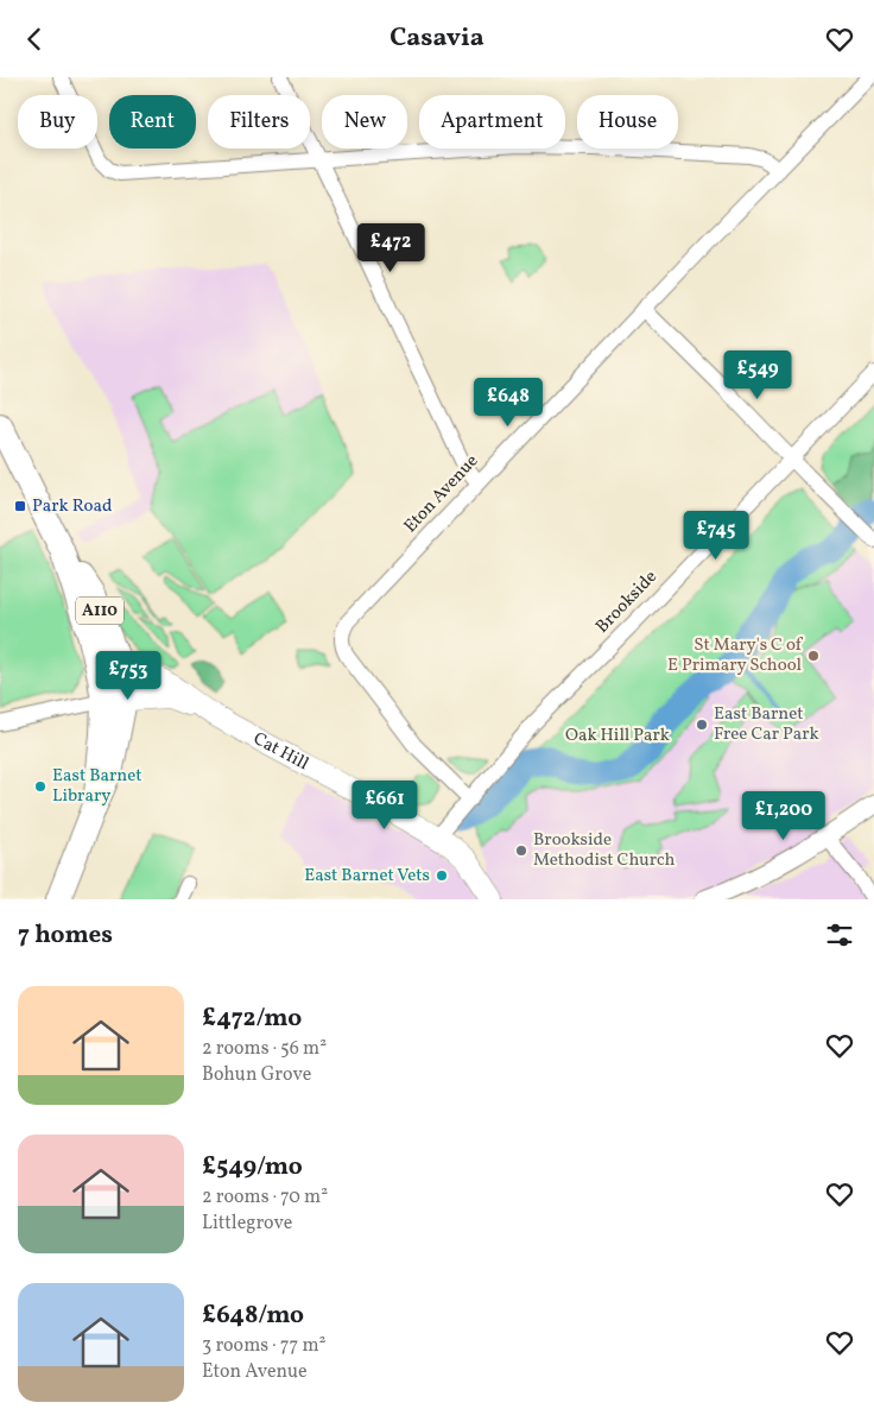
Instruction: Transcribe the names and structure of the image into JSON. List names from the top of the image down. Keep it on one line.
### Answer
{"streets":{"main road":["A110","Cat Hill"],"street":["Eton Avenue","Brookside"]},"crossings":[["Eton Avenue","Brookside"],["Brookside","Cat Hill"],["A110","Cat Hill"]],"parks":["Oak Hill Park"],"places":{"transit":["Park Road"],"other":["St Mary's C of E Primary School","East Barnet Free Car Park","East Barnet Library","Brookside Methodist Church","East Barnet Vets"]},"page":{"header":"Casavia","chip":["Buy","Rent","Filters","New","Apartment","House"],"price":["£472","£549","£648","£745","£753","£661","£1,200"],"heading":"7 homes","list":[{"name":"£472/mo","note":"2 rooms · 56 m² · Bohun Grove"},{"name":"£549/mo","note":"2 rooms · 70 m² · Littlegrove"},{"name":"£648/mo","note":"3 rooms · 77 m² · Eton Avenue"}]}}
